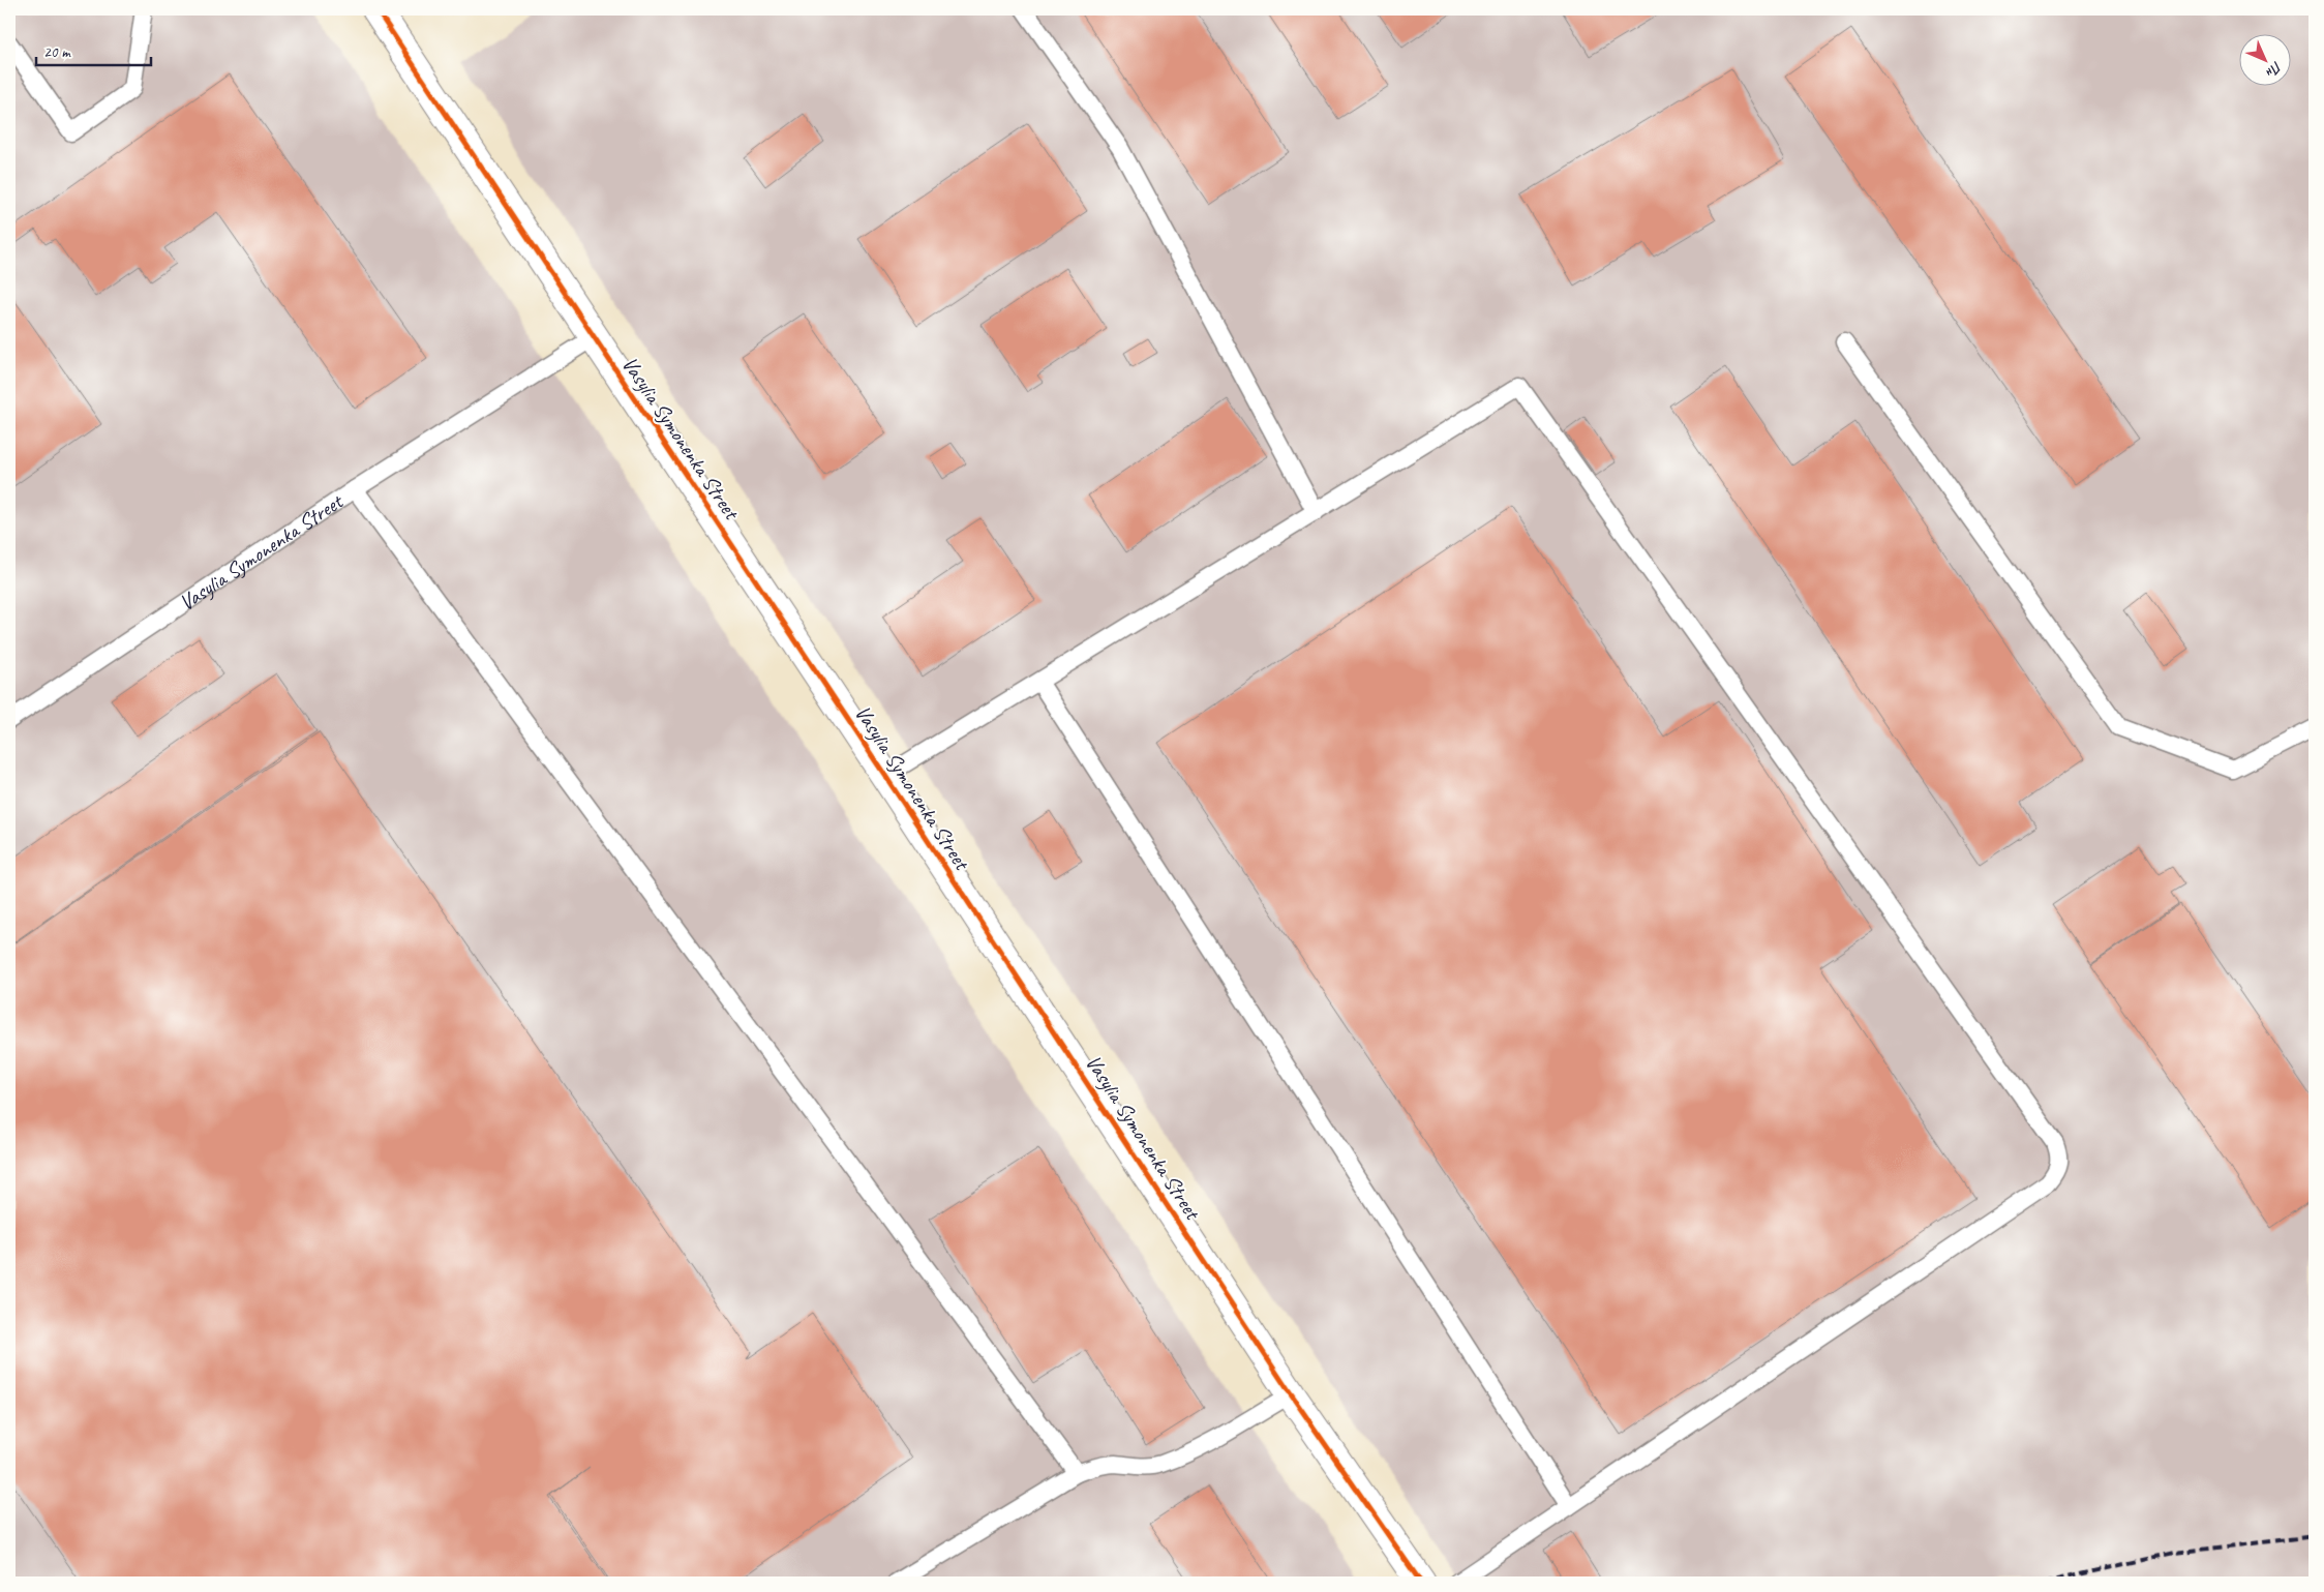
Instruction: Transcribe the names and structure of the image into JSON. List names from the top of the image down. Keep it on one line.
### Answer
{"streets":{"street":["Vasylia Symonenka Street"]},"scale_bar":"20 m","north":"bottom right"}
